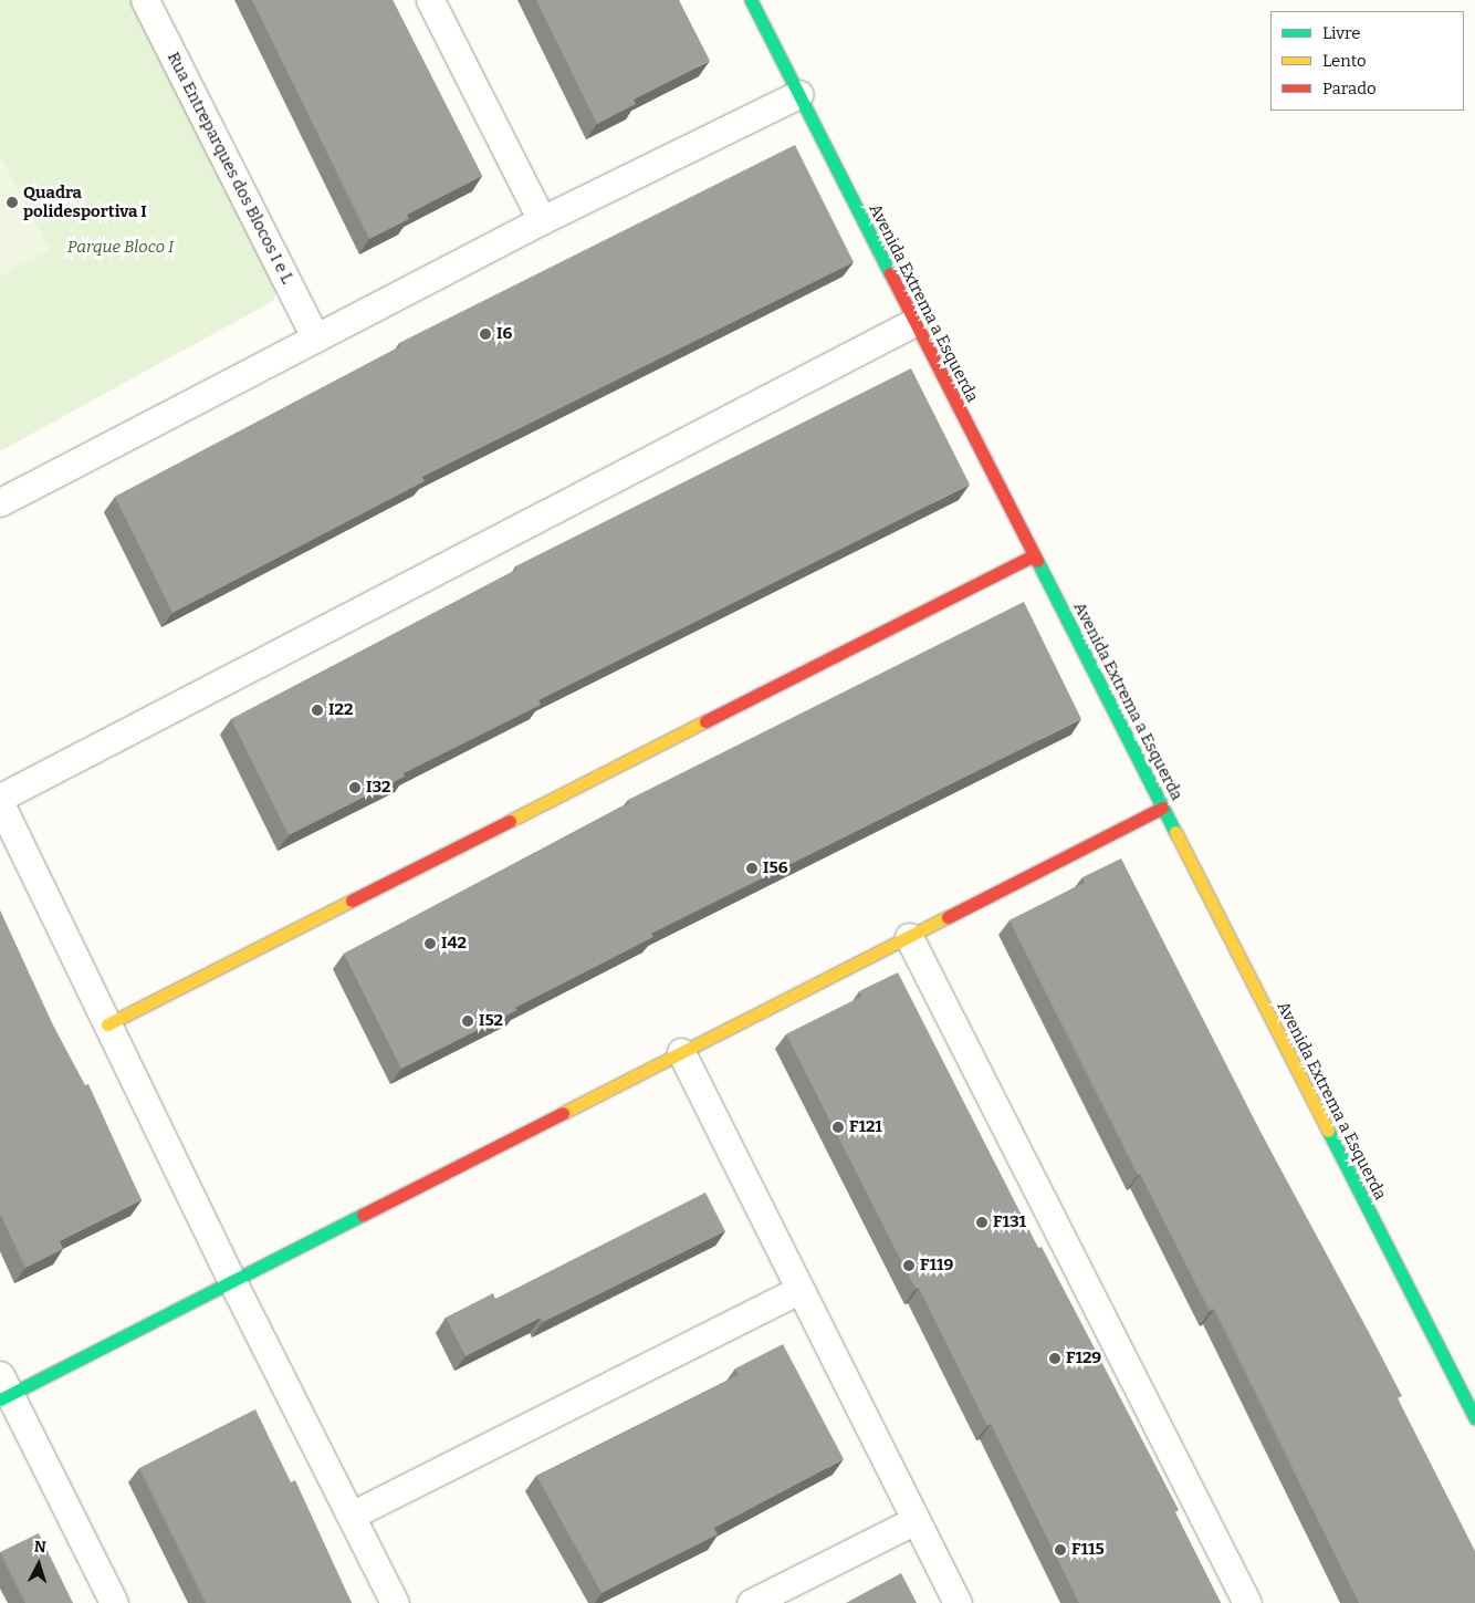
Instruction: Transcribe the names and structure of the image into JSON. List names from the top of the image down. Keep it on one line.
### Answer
{"streets":{"street":["Rua Entreparques dos Blocos I e L","Avenida Extrema a Esquerda"]},"parks":["Parque Bloco I"],"places":["Quadra polidesportiva I","I6","I22","I32","I56","I42","I52","F121","F131","F119","F129","F115"],"legend":["Livre","Lento","Parado"],"north":"top"}
